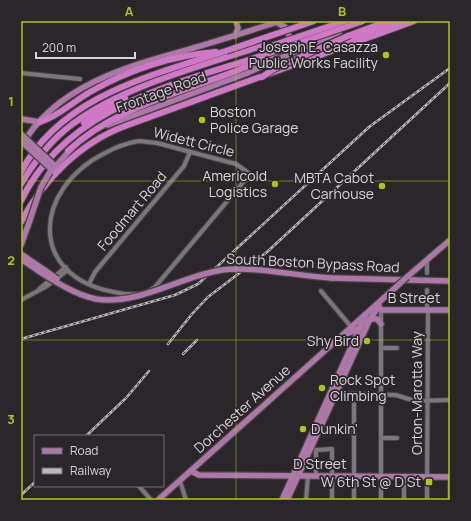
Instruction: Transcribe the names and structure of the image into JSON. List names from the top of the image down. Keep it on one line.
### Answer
{"streets":{"main road":["Frontage Road","South Boston Bypass Road","B Street","Dorchester Avenue","D Street"],"street":["Widett Circle","Foodmart Road","Orton-Marotta Way"]},"crossings":[["Widett Circle","Foodmart Road"],["B Street","Orton-Marotta Way"],["B Street","Dorchester Avenue"],["Orton-Marotta Way","D Street"],["Dorchester Avenue","D Street"]],"places":{"other":["Joseph E. Casazza Public Works Facility","Boston Police Garage","Americold Logistics","MBTA Cabot Carhouse","Shy Bird","Rock Spot Climbing","Dunkin'"],"transit":["W 6th St @ D St"]},"legend":["Road","Railway"],"scale_bar":"200 m","grid":{"columns":["A","B"],"rows":["1","2","3"]}}
